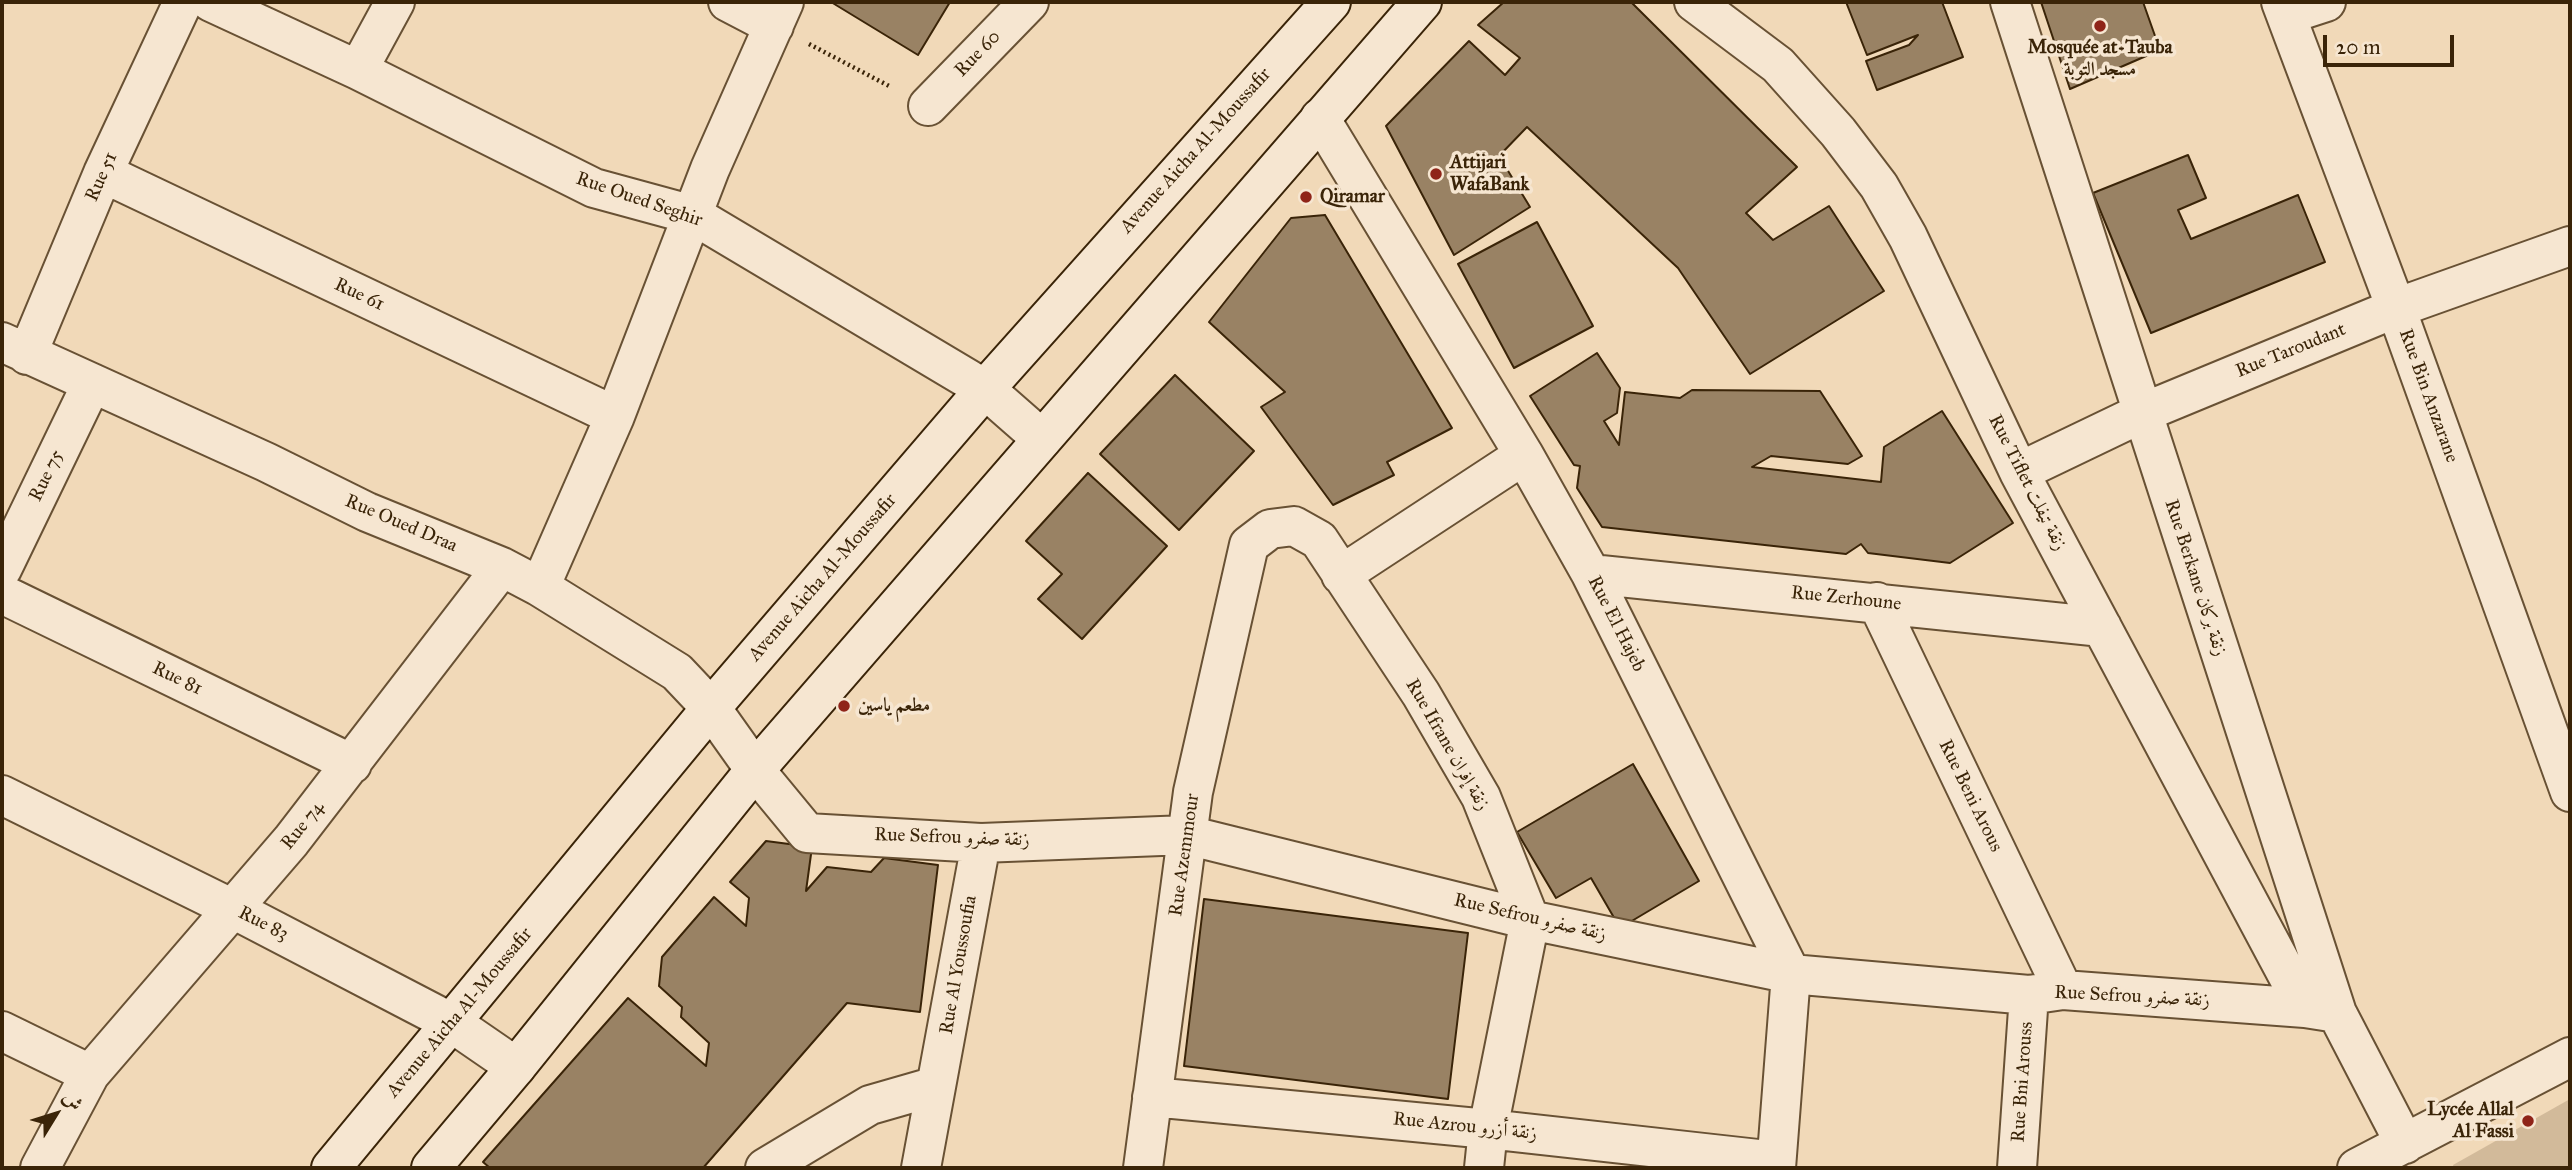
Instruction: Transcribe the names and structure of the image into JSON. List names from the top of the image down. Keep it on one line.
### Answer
{"streets":{"street":["Rue 60","Avenue Aicha Al-Moussafir","Rue 51","Rue Oued Seghir","Rue 61","Rue Taroudant","Rue Bin Anzarane","Rue 75","Rue Tiflet زنقة تيفلت","Rue Oued Draa","Rue Berkane زنقة بركان","Rue Zerhoune","Rue El Hajeb","Rue 81","Rue Ifrane زنقة إفران","Rue Beni Arous","Rue 74","Rue Sefrou زنقة صفرو","Rue Azemmour","Rue 83","Rue Al Youssoufia","Rue Bni Arouss","Rue Azrou زنقة أزرو"]},"crossings":[["Avenue Aicha Al-Moussafir","Rue Oued Seghir"],["Avenue Aicha Al-Moussafir","Rue Oued Draa"],["Avenue Aicha Al-Moussafir","Rue 83"],["Rue 51","Rue 61"],["Rue 51","Rue Oued Draa"],["Rue Taroudant","Rue Bin Anzarane"],["Rue Taroudant","Rue Tiflet زنقة تيفلت"],["Rue Taroudant","Rue Berkane زنقة بركان"],["Rue 75","Rue Oued Draa"],["Rue Tiflet زنقة تيفلت","Rue Berkane زنقة بركان"],["Rue Tiflet زنقة تيفلت","Rue Zerhoune"],["Rue Tiflet زنقة تيفلت","Rue Sefrou زنقة صفرو"],["Rue Oued Draa","Rue 74"],["Rue Oued Draa","Rue Sefrou زنقة صفرو"],["Rue Berkane زنقة بركان","Rue Sefrou زنقة صفرو"],["Rue Zerhoune","Rue El Hajeb"],["Rue Zerhoune","Rue Beni Arous"],["Rue El Hajeb","Rue Sefrou زنقة صفرو"],["Rue 81","Rue 74"],["Rue Ifrane زنقة إفران","Rue Sefrou زنقة صفرو"],["Rue Ifrane زنقة إفران","Rue Azemmour"],["Rue Beni Arous","Rue Sefrou زنقة صفرو"],["Rue Beni Arous","Rue Bni Arouss"],["Rue 74","Rue 83"],["Rue Sefrou زنقة صفرو","Rue Azemmour"],["Rue Sefrou زنقة صفرو","Rue Al Youssoufia"],["Rue Sefrou زنقة صفرو","Rue Bni Arouss"],["Rue Azemmour","Rue Azrou زنقة أزرو"]],"places":["Mosquée at-Tauba مسجد التوبة","Attijari WafaBank","Qiramar","مطعم ياسين","Lycée Allal Al Fassi"],"scale_bar":"20 m","north":"top right"}
